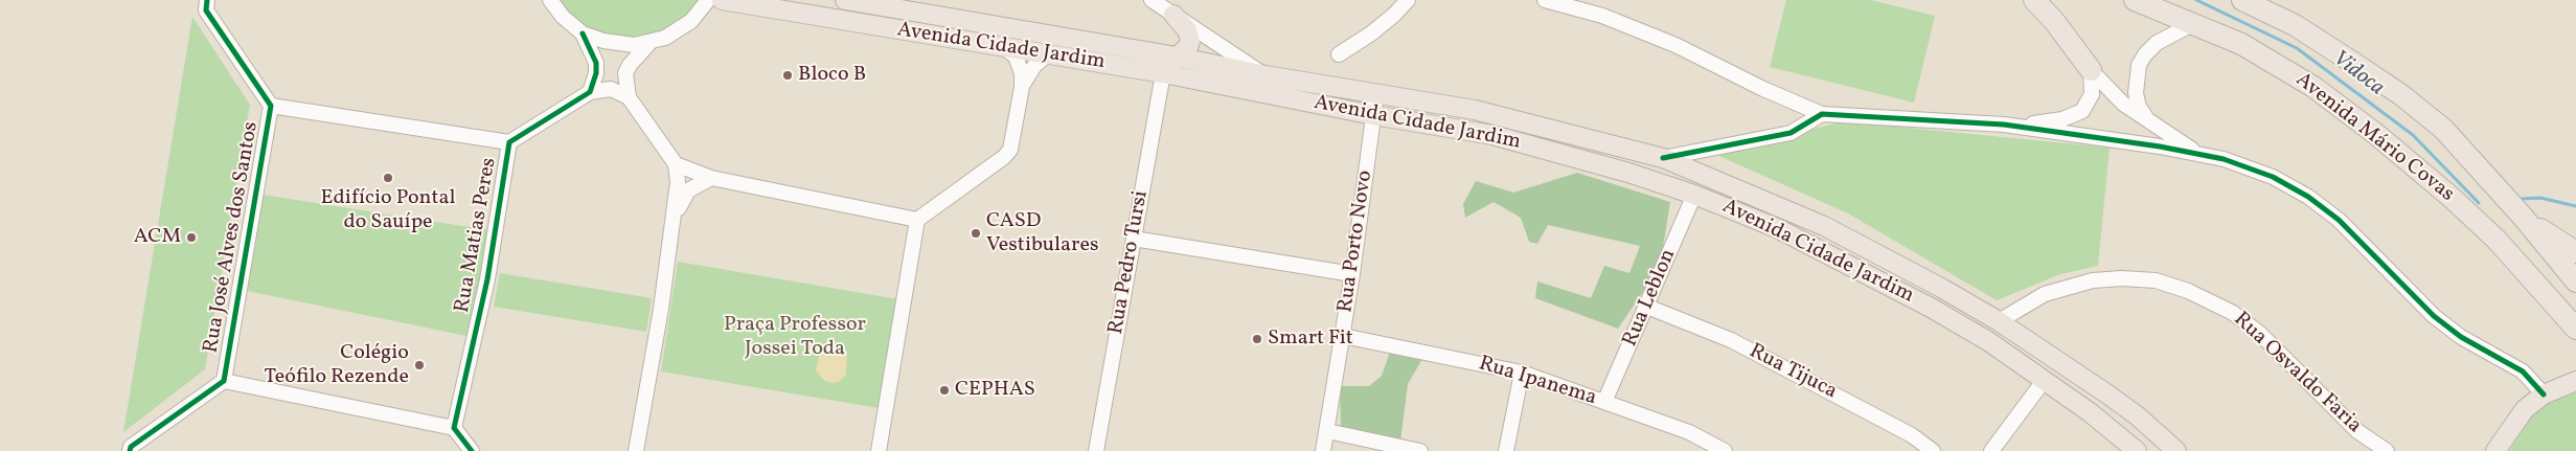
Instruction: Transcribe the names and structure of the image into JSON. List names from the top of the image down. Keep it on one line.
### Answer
{"streets":{"highway":["Avenida Mário Covas"],"main road":["Avenida Cidade Jardim"],"street":["Rua Matias Peres","Rua José Alves dos Santos","Rua Porto Novo","Rua Pedro Tursi","Rua Leblon","Rua Tijuca","Rua Osvaldo Faria","Rua Ipanema"]},"crossings":[["Avenida Cidade Jardim","Rua Porto Novo"],["Avenida Cidade Jardim","Rua Pedro Tursi"],["Avenida Cidade Jardim","Rua Leblon"],["Avenida Cidade Jardim","Rua Osvaldo Faria"],["Rua Porto Novo","Rua Ipanema"],["Rua Leblon","Rua Tijuca"],["Rua Leblon","Rua Ipanema"]],"water":["Vidoca"],"parks":["Praça Professor Jossei Toda"],"places":["Bloco B","Edifício Pontal do Sauípe","CASD Vestibulares","ACM","Smart Fit","Colégio Teófilo Rezende","CEPHAS"]}
